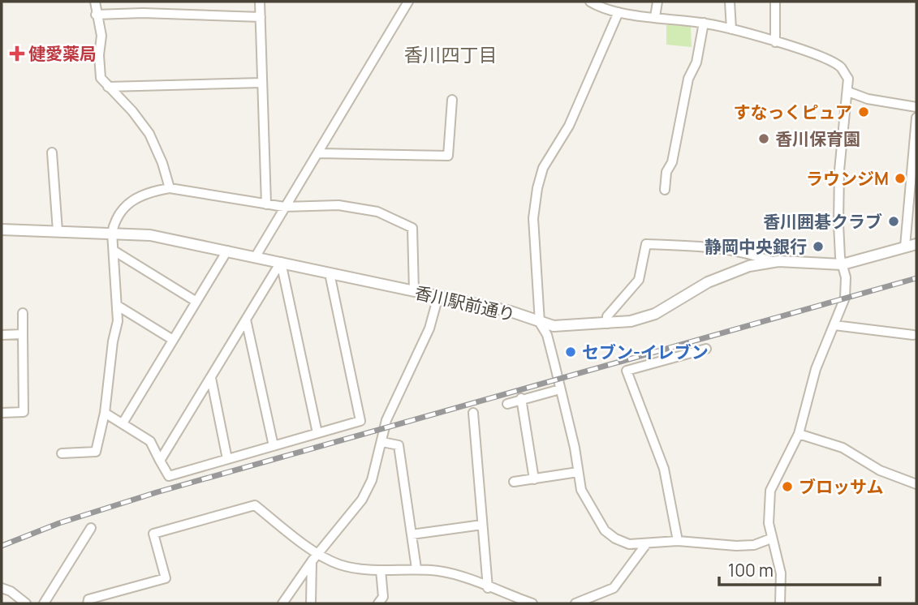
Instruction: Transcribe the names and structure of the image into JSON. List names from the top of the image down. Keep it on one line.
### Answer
{"streets":{"street":["香川駅前通り"]},"districts":["香川四丁目"],"places":{"health":["健愛薬局"],"other":["すなっくピュア","香川保育園","ラウンジM","香川囲碁クラブ","静岡中央銀行","セブン-イレブン","ブロッサム"]},"scale_bar":"100 m"}
